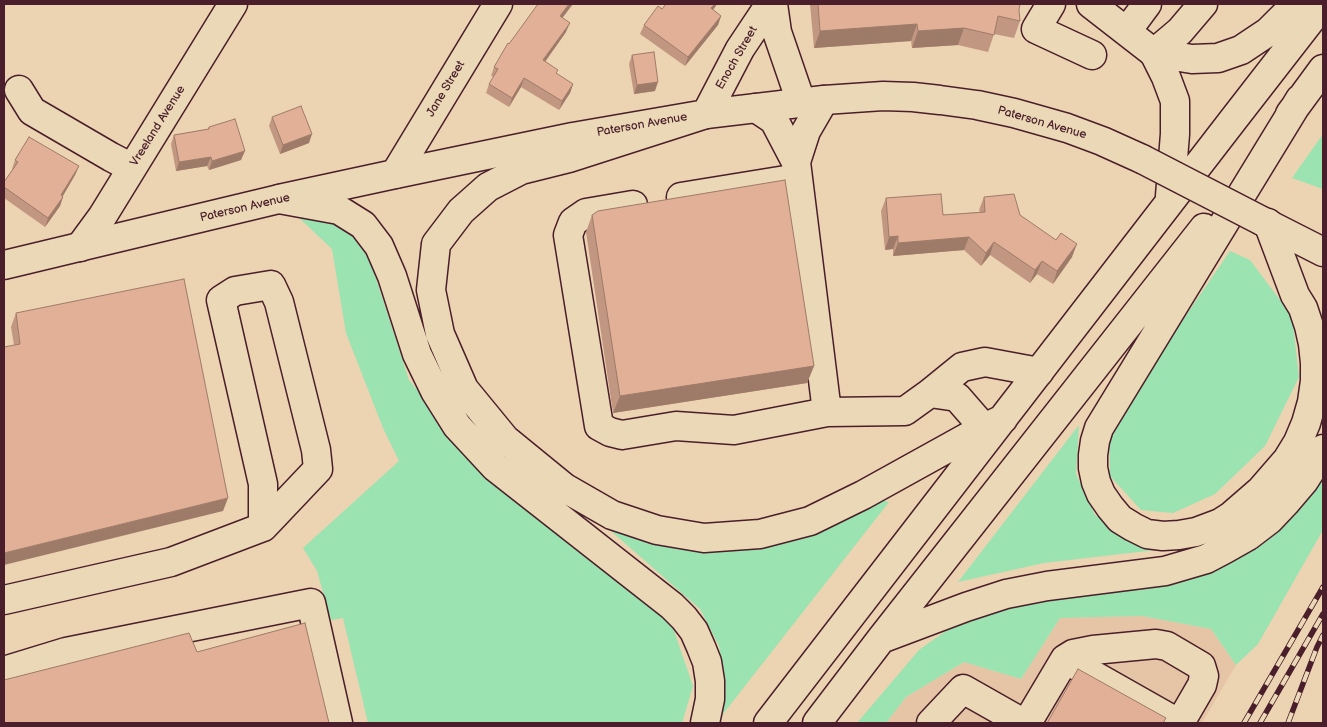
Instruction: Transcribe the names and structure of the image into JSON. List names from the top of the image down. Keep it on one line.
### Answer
{"streets":{"main road":["Enoch Street","Jane Street","Paterson Avenue","Vreeland Avenue"]},"crossings":[["Enoch Street","Paterson Avenue"],["Jane Street","Paterson Avenue"],["Paterson Avenue","Vreeland Avenue"]]}
